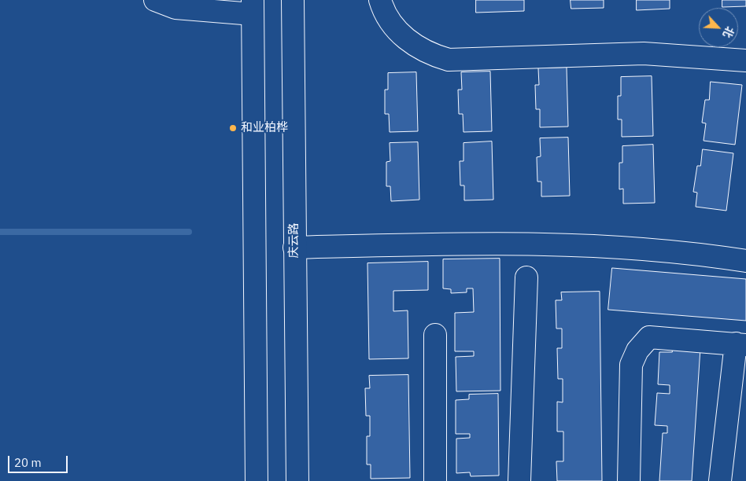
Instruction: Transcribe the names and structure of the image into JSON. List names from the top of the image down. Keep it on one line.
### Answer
{"streets":{"main road":["庆云路"]},"places":["和业柏桦"],"scale_bar":"20 m","north":"bottom right"}
